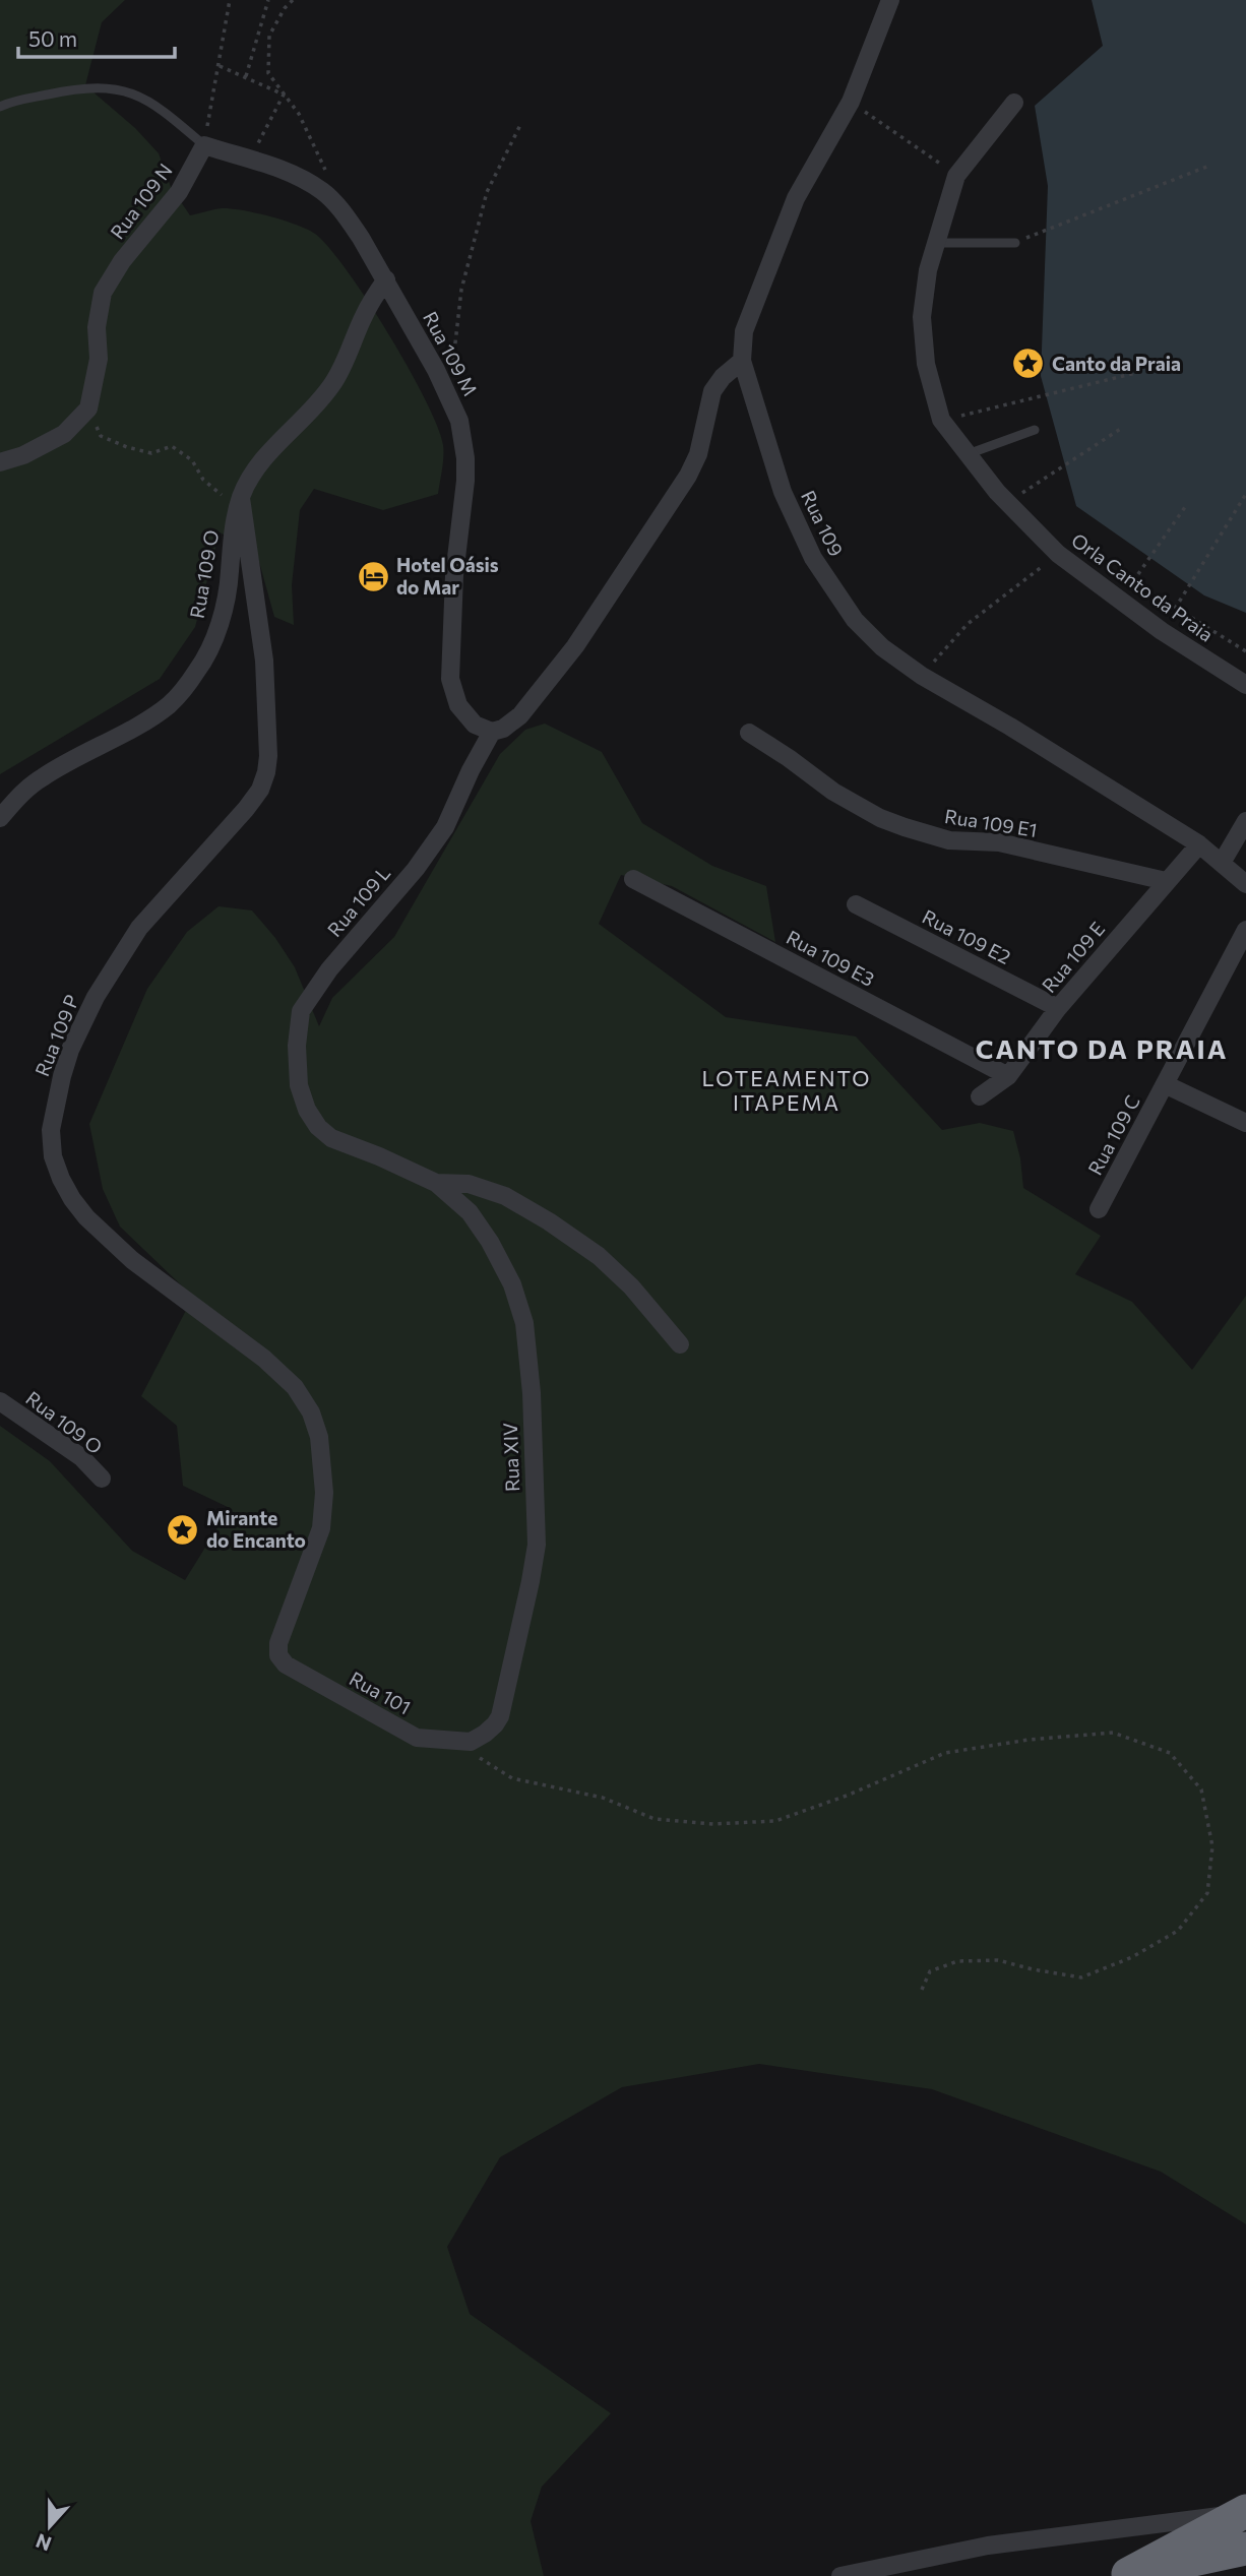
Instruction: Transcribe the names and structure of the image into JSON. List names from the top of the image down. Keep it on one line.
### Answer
{"streets":{"street":["Rua 109 N","Rua 109 M","Rua 109","Rua 109 O","Orla Canto da Praia","Rua 109 E1","Rua 109 L","Rua 109 E2","Rua 109 E","Rua 109 E3","Rua 109 P","Rua 109 C","Rua XIV","Rua 101"]},"crossings":[["Rua 109 M","Rua 109 O"],["Rua 109 M","Rua 109 L"],["Rua 109","Rua 109 L"],["Rua 109","Rua 109 E"],["Rua 109 O","Rua 109 P"],["Rua 109 E1","Rua 109 E"],["Rua 109 L","Rua XIV"],["Rua 109 E2","Rua 109 E"],["Rua 109 E","Rua 109 E3"],["Rua 109 P","Rua 101"],["Rua XIV","Rua 101"]],"districts":["CANTO DA PRAIA","LOTEAMENTO ITAPEMA"],"places":{"place":["Canto da Praia","Mirante do Encanto"],"hotel":["Hotel Oásis do Mar"]},"scale_bar":"50 m","north":"bottom"}
